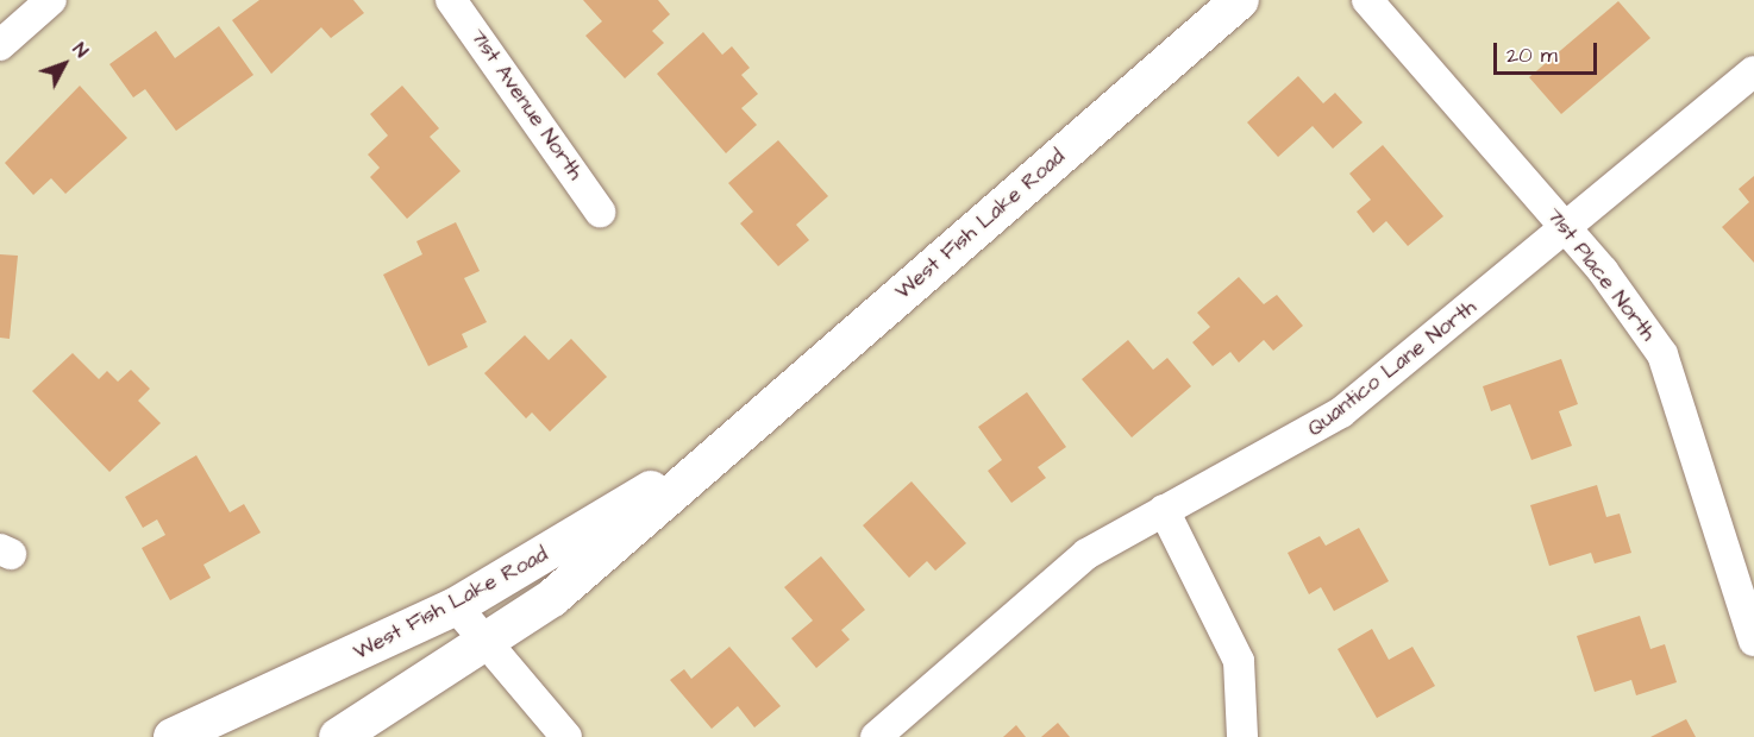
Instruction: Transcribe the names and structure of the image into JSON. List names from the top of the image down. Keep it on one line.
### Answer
{"streets":{"street":["71st Avenue North","West Fish Lake Road","71st Place North","Quantico Lane North"]},"crossings":[["71st Place North","Quantico Lane North"]],"scale_bar":"20 m","north":"top right"}
